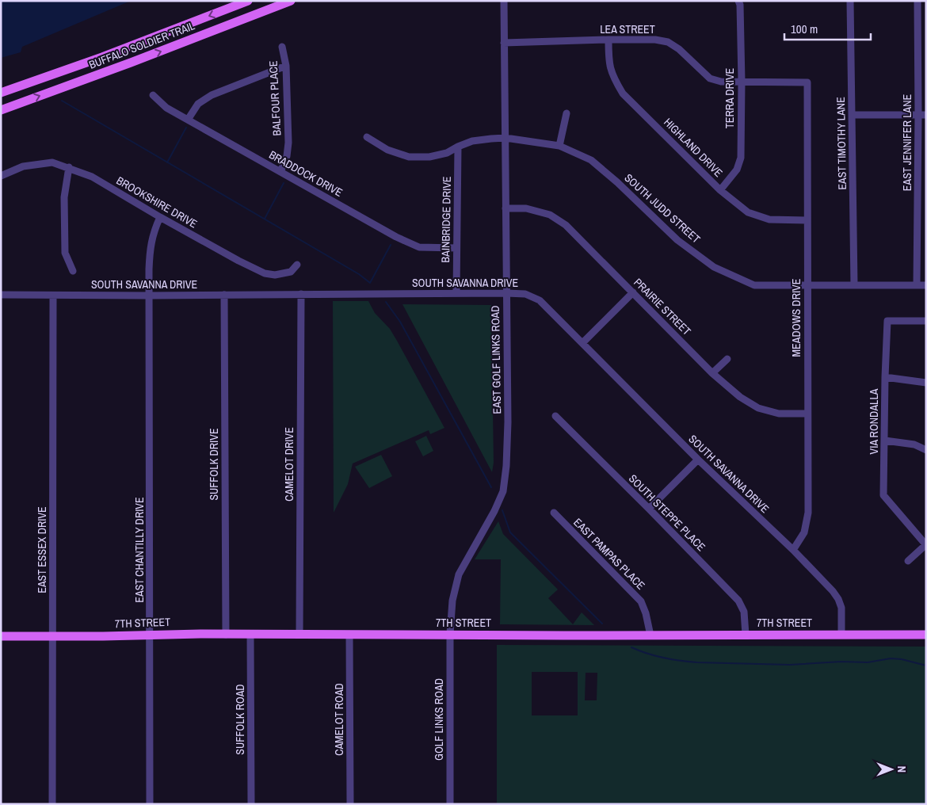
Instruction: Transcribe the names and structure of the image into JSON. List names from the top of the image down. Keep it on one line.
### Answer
{"streets":{"main road":["BUFFALO SOLDIER TRAIL","7TH STREET"],"street":["LEA STREET","BALFOUR PLACE","TERRA DRIVE","EAST JENNIFER LANE","EAST TIMOTHY LANE","HIGHLAND DRIVE","BRADDOCK DRIVE","BROOKSHIRE DRIVE","SOUTH JUDD STREET","BAINBRIDGE DRIVE","SOUTH SAVANNA DRIVE","PRAIRIE STREET","MEADOWS DRIVE","EAST GOLF LINKS ROAD","VIA RONDALLA","SUFFOLK DRIVE","CAMELOT DRIVE","SOUTH STEPPE PLACE","EAST ESSEX DRIVE","EAST CHANTILLY DRIVE","EAST PAMPAS PLACE","SUFFOLK ROAD","CAMELOT ROAD","GOLF LINKS ROAD"]},"crossings":[["LEA STREET","TERRA DRIVE"],["LEA STREET","HIGHLAND DRIVE"],["LEA STREET","MEADOWS DRIVE"],["LEA STREET","EAST GOLF LINKS ROAD"],["BALFOUR PLACE","BRADDOCK DRIVE"],["TERRA DRIVE","HIGHLAND DRIVE"],["EAST JENNIFER LANE","SOUTH JUDD STREET"],["EAST TIMOTHY LANE","SOUTH JUDD STREET"],["HIGHLAND DRIVE","MEADOWS DRIVE"],["BRADDOCK DRIVE","BAINBRIDGE DRIVE"],["BROOKSHIRE DRIVE","EAST CHANTILLY DRIVE"],["SOUTH JUDD STREET","BAINBRIDGE DRIVE"],["SOUTH JUDD STREET","MEADOWS DRIVE"],["SOUTH JUDD STREET","EAST GOLF LINKS ROAD"],["BAINBRIDGE DRIVE","SOUTH SAVANNA DRIVE"],["SOUTH SAVANNA DRIVE","MEADOWS DRIVE"],["SOUTH SAVANNA DRIVE","EAST GOLF LINKS ROAD"],["SOUTH SAVANNA DRIVE","SUFFOLK DRIVE"],["SOUTH SAVANNA DRIVE","CAMELOT DRIVE"],["SOUTH SAVANNA DRIVE","EAST ESSEX DRIVE"],["SOUTH SAVANNA DRIVE","EAST CHANTILLY DRIVE"],["SOUTH SAVANNA DRIVE","7TH STREET"],["PRAIRIE STREET","MEADOWS DRIVE"],["PRAIRIE STREET","EAST GOLF LINKS ROAD"],["EAST GOLF LINKS ROAD","7TH STREET"],["EAST GOLF LINKS ROAD","GOLF LINKS ROAD"],["SUFFOLK DRIVE","7TH STREET"],["CAMELOT DRIVE","7TH STREET"],["SOUTH STEPPE PLACE","7TH STREET"],["EAST ESSEX DRIVE","7TH STREET"],["EAST CHANTILLY DRIVE","7TH STREET"],["EAST PAMPAS PLACE","7TH STREET"],["7TH STREET","SUFFOLK ROAD"],["7TH STREET","CAMELOT ROAD"],["7TH STREET","GOLF LINKS ROAD"]],"scale_bar":"100 m","north":"right"}
